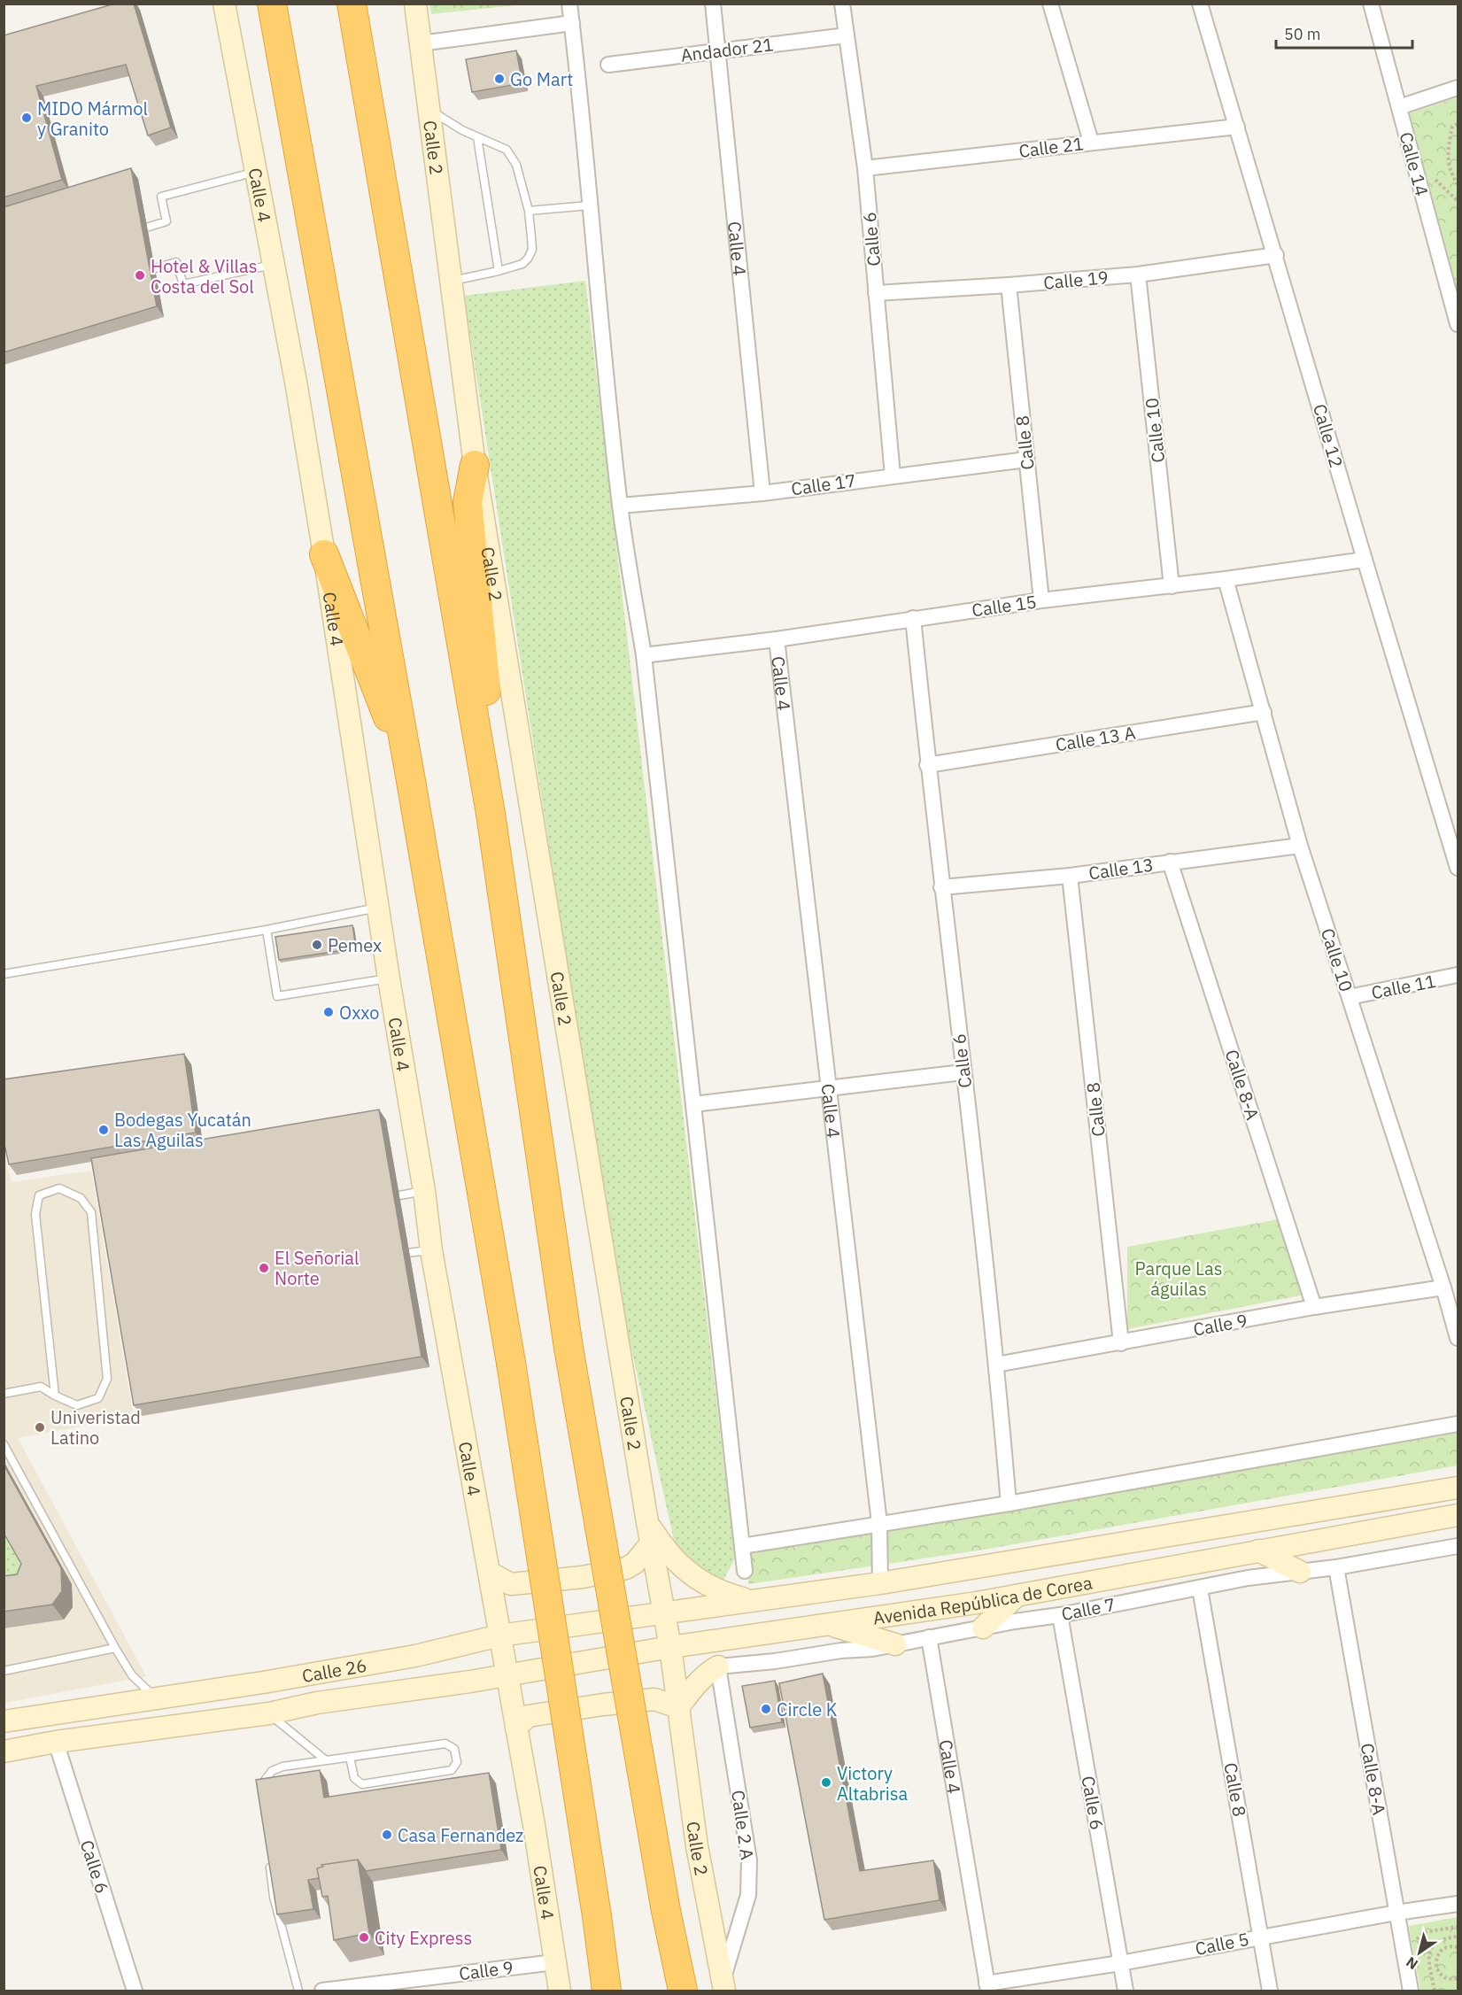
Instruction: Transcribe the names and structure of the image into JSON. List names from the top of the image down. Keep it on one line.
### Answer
{"streets":{"main road":["Calle 2","Calle 4","Avenida República de Corea","Calle 26"],"street":["Andador 21","Calle 21","Calle 14","Calle 6","Calle 19","Calle 10","Calle 12","Calle 8","Calle 17","Calle 15","Calle 13 A","Calle 13","Calle 11","Calle 8-A","Calle 9","Calle 7","Calle 2 A","Calle 5"]},"crossings":[["Andador 21","Calle 4"],["Andador 21","Calle 6"],["Calle 21","Calle 6"],["Calle 21","Calle 12"],["Calle 2","Avenida República de Corea"],["Calle 2","Calle 26"],["Calle 2","Calle 2 A"],["Calle 4","Calle 17"],["Calle 4","Calle 15"],["Calle 4","Calle 9"],["Calle 4","Avenida República de Corea"],["Calle 4","Calle 7"],["Calle 4","Calle 26"],["Calle 4","Calle 5"],["Calle 6","Calle 19"],["Calle 6","Calle 17"],["Calle 6","Calle 15"],["Calle 6","Calle 13 A"],["Calle 6","Calle 13"],["Calle 6","Calle 9"],["Calle 6","Calle 7"],["Calle 6","Calle 26"],["Calle 6","Calle 5"],["Calle 19","Calle 10"],["Calle 19","Calle 12"],["Calle 19","Calle 8"],["Calle 10","Calle 15"],["Calle 10","Calle 13 A"],["Calle 10","Calle 13"],["Calle 10","Calle 11"],["Calle 10","Calle 9"],["Calle 12","Calle 15"],["Calle 8","Calle 17"],["Calle 8","Calle 15"],["Calle 8","Calle 13"],["Calle 8","Calle 9"],["Calle 8","Calle 7"],["Calle 8","Calle 5"],["Calle 13","Calle 8-A"],["Calle 8-A","Calle 9"],["Calle 8-A","Calle 7"],["Calle 8-A","Calle 5"],["Avenida República de Corea","Calle 26"],["Calle 7","Calle 2 A"]],"parks":["Parque Las águilas"],"places":["Go Mart","MIDO Mármol y Granito","Hotel & Villas Costa del Sol","Pemex","Oxxo","Bodegas Yucatán Las Aguilas","El Señorial Norte","Univeristad Latino","Circle K","Victory Altabrisa","Casa Fernandez","City Express"],"scale_bar":"50 m","north":"bottom left"}
